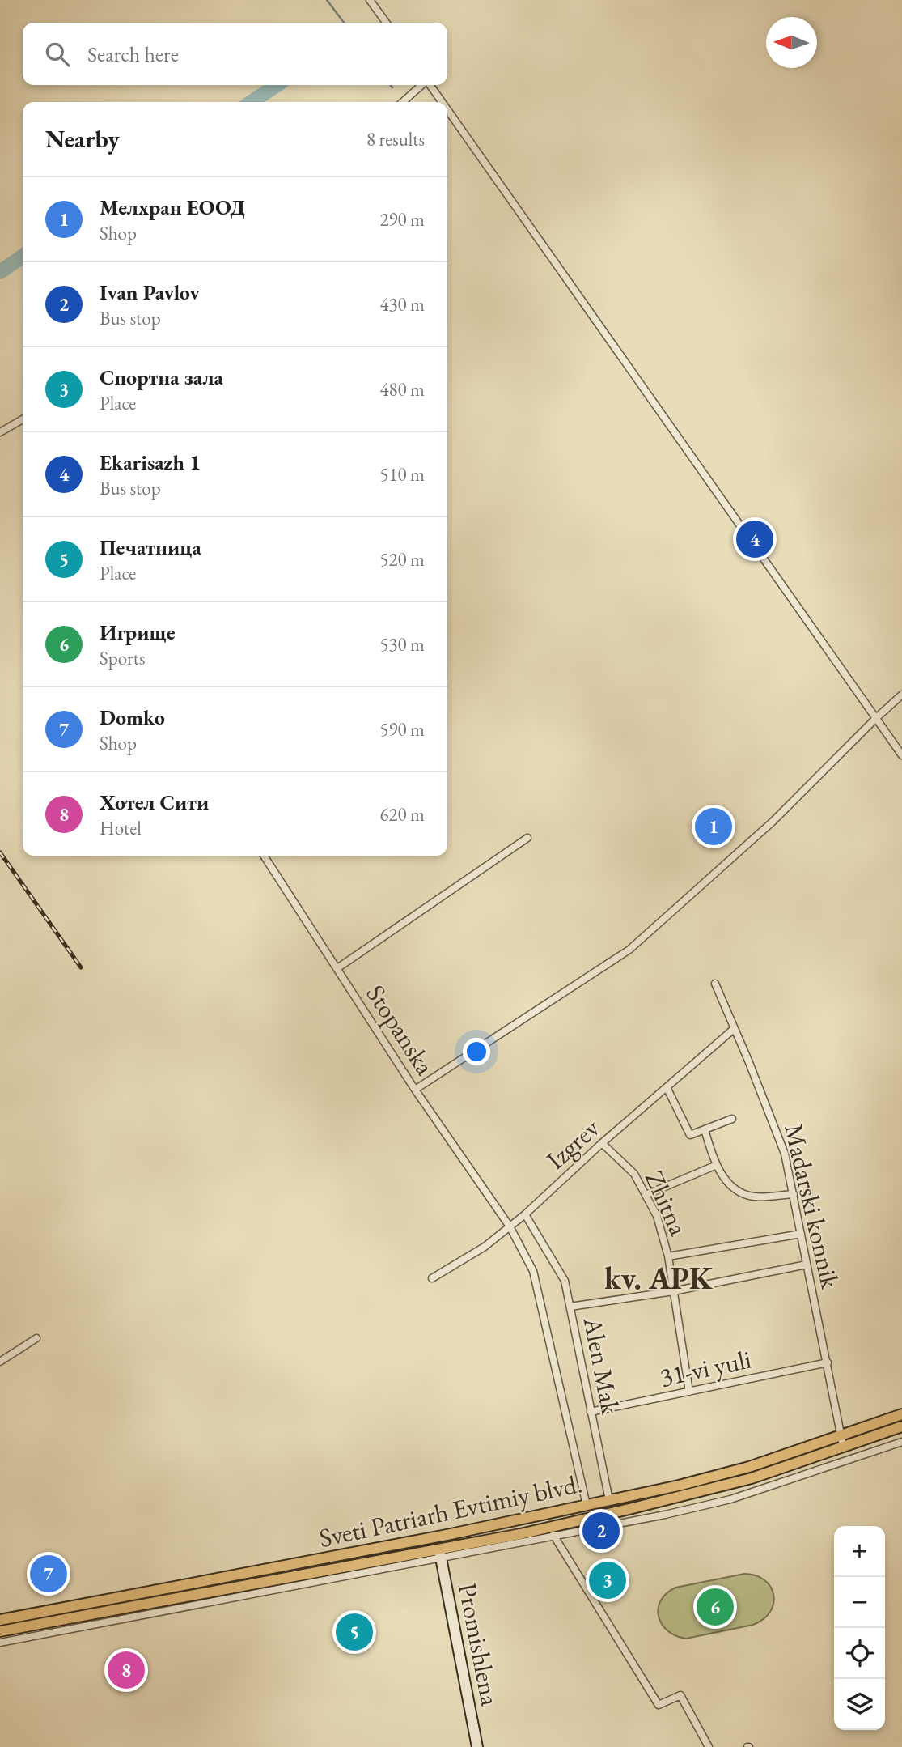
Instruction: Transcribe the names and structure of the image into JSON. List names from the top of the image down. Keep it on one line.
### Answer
{"streets":{"main road":["Sveti Patriarh Evtimiy blvd.","Promishlena"],"street":["Stopanska","Izgrev","Zhitna","Madarski konnik","Alen Mak","31-vi yuli"]},"crossings":[["Stopanska","Izgrev"],["Stopanska","Sveti Patriarh Evtimiy blvd."],["Izgrev","Zhitna"],["Izgrev","Madarski konnik"],["Izgrev","Alen Mak"],["Zhitna","31-vi yuli"],["Madarski konnik","31-vi yuli"],["Madarski konnik","Sveti Patriarh Evtimiy blvd."],["Alen Mak","31-vi yuli"],["Alen Mak","Sveti Patriarh Evtimiy blvd."],["Sveti Patriarh Evtimiy blvd.","Promishlena"]],"districts":["kv. APK"],"north":"left","page":{"search":"Search here","heading":["Nearby","8 results"],"list":[{"mark":"1","name":"Мелхран ЕООД","note":"Shop","value":"290 m"},{"mark":"2","name":"Ivan Pavlov","note":"Bus stop","value":"430 m"},{"mark":"3","name":"Спортна зала","note":"Place","value":"480 m"},{"mark":"4","name":"Ekarisazh 1","note":"Bus stop","value":"510 m"},{"mark":"5","name":"Печатница","note":"Place","value":"520 m"},{"mark":"6","name":"Игрище","note":"Sports","value":"530 m"},{"mark":"7","name":"Domko","note":"Shop","value":"590 m"},{"mark":"8","name":"Хотел Сити","note":"Hotel","value":"620 m"}],"pins":["4","1","2","7","3","6","5","8"],"map_buttons":["+","−"]}}
